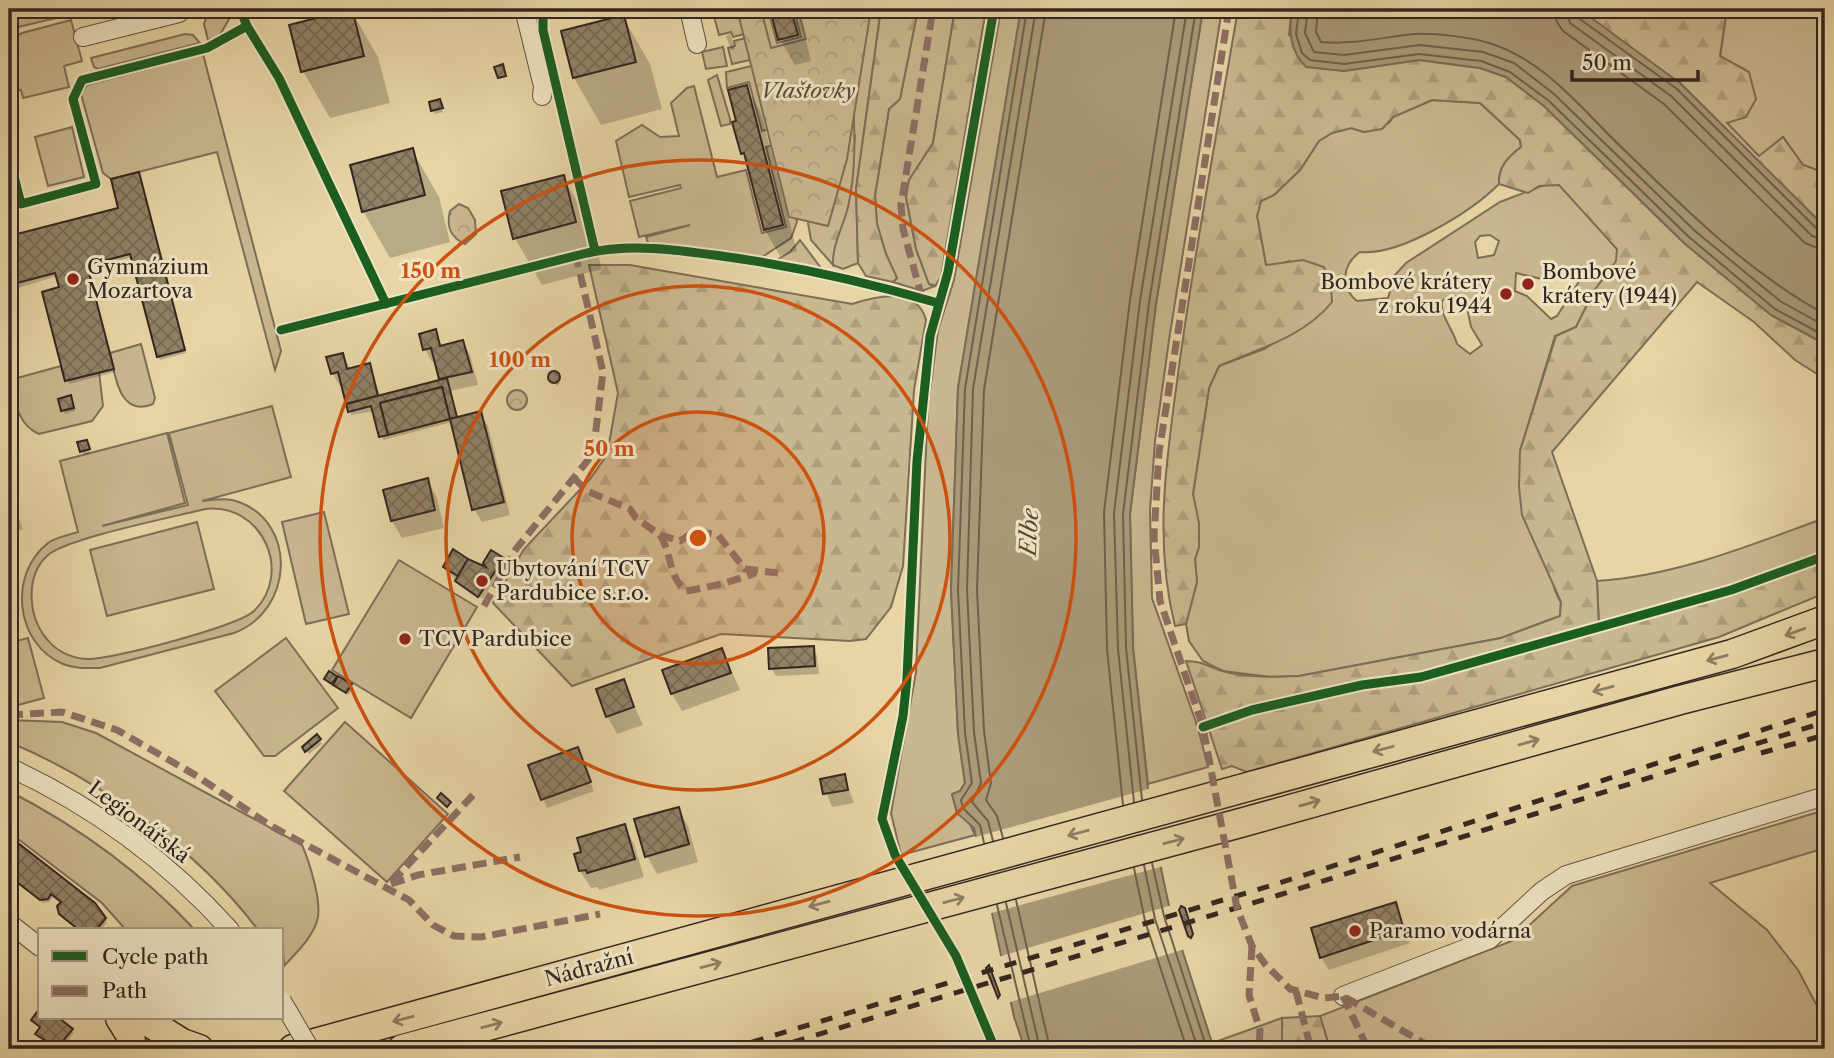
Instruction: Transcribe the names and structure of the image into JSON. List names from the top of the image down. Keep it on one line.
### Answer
{"streets":{"main road":["Nádražní"],"street":["Legionářská"]},"water":["Elbe"],"parks":["Vlaštovky"],"places":["Gymnázium Mozartova","Bombové krátery (1944)","Bombové krátery z roku 1944","Ubytování TCV Pardubice s.r.o.","TCV Pardubice","Paramo vodárna"],"legend":["Cycle path","Path"],"scale_bar":"50 m","rings":["150 m","100 m","50 m"]}
